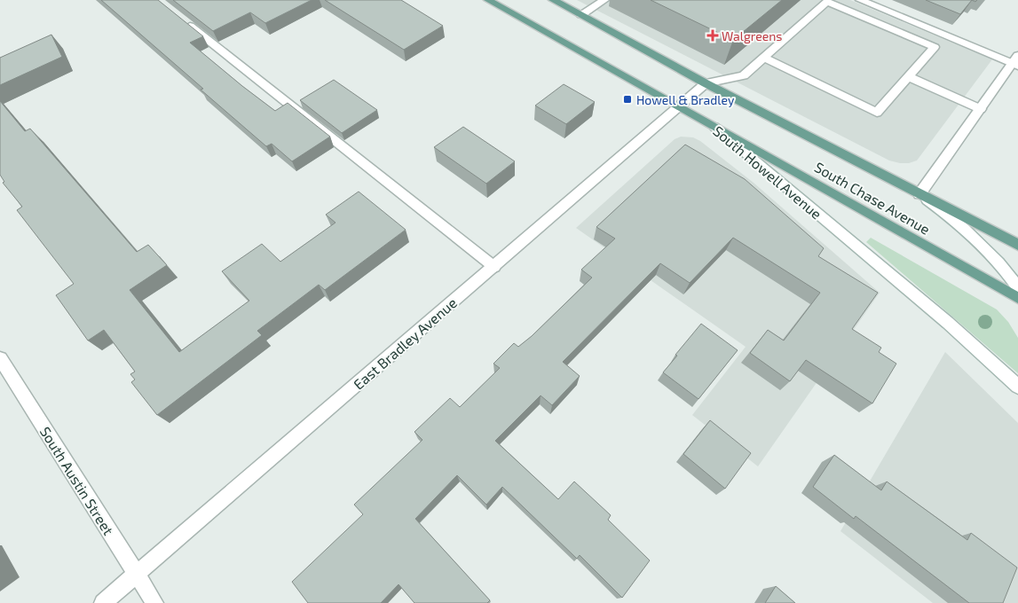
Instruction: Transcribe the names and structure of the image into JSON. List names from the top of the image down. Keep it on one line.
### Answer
{"streets":{"main road":["South Howell Avenue","South Chase Avenue"],"street":["East Bradley Avenue","South Austin Street"]},"crossings":[["South Howell Avenue","South Chase Avenue"],["South Howell Avenue","East Bradley Avenue"],["East Bradley Avenue","South Austin Street"]],"places":{"health":["Walgreens"],"transit":["Howell & Bradley"]}}
